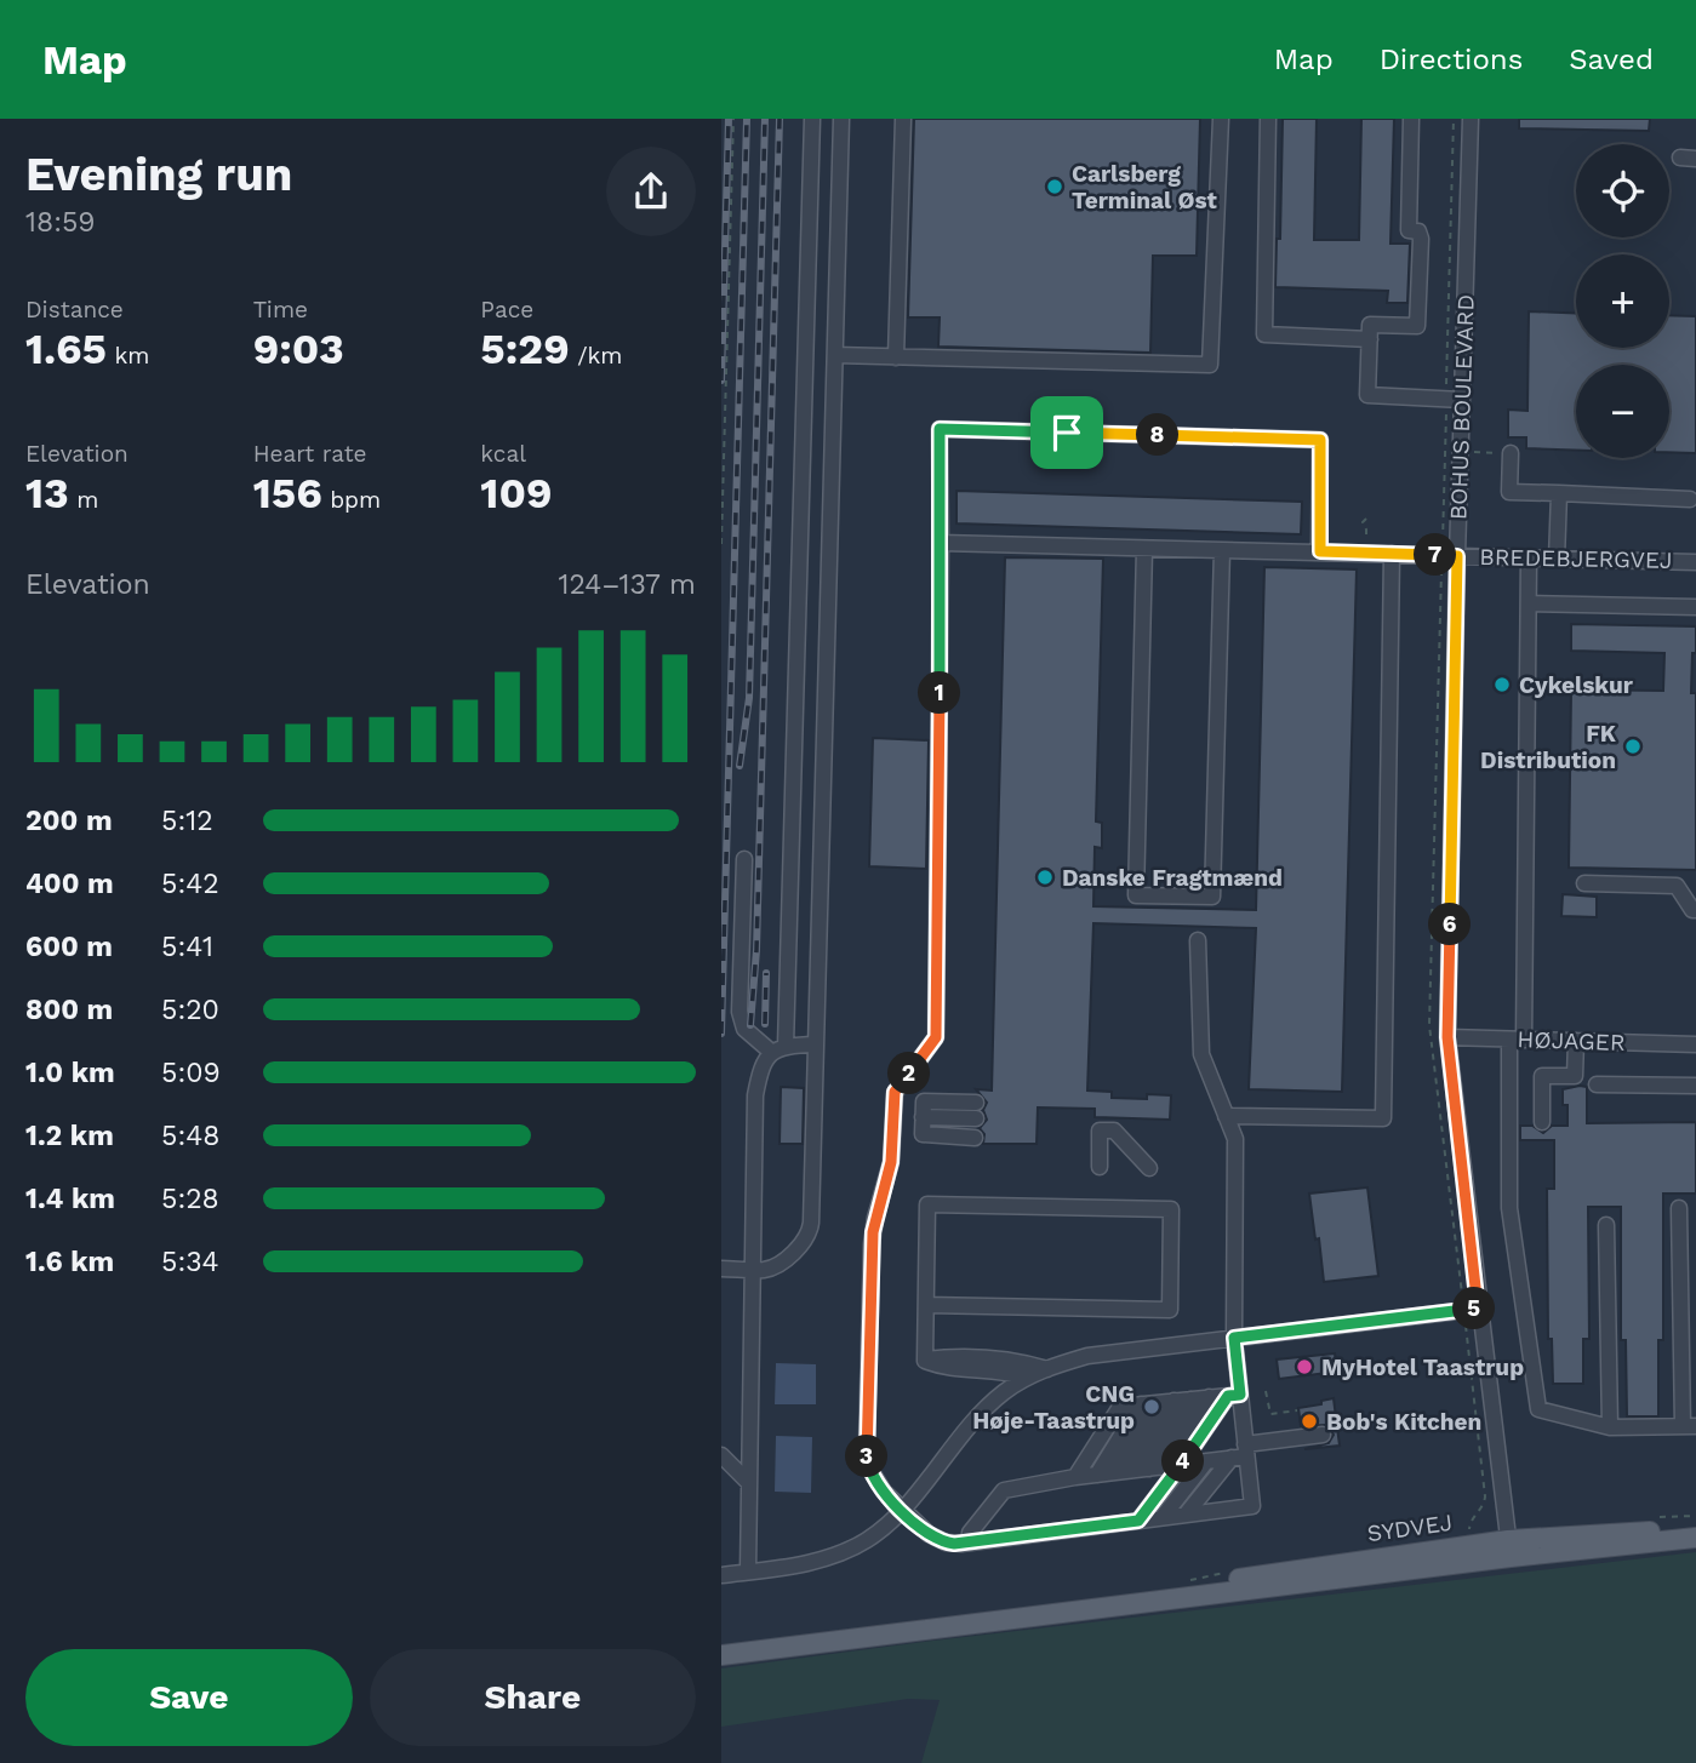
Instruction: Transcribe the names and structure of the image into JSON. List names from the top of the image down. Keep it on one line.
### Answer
{"streets":{"main road":["SYDVEJ"],"street":["BOHUS BOULEVARD","BREDEBJERGVEJ","HØJAGER"]},"crossings":[["BOHUS BOULEVARD","BREDEBJERGVEJ"],["BOHUS BOULEVARD","HØJAGER"],["BOHUS BOULEVARD","SYDVEJ"]],"places":["Carlsberg Terminal Øst","Cykelskur","FK Distribution","Danske Fragtmænd","MyHotel Taastrup","CNG Høje-Taastrup","Bob's Kitchen"],"page":{"header":"Map","nav":["Map","Directions","Saved"],"heading":["Evening run","18:59"],"map_buttons":["+","−"],"stats":[["Distance","1.65 km"],["Time","9:03"],["Pace","5:29 /km"],["Elevation","13 m"],["Heart rate","156 bpm"],["kcal","109"]],"pins":["8","7","1","6","2","5","3","4"],"chart":["Elevation","124–137 m"],"list":[{"name":"200 m","note":"5:12"},{"name":"400 m","note":"5:42"},{"name":"600 m","note":"5:41"},{"name":"800 m","note":"5:20"},{"name":"1.0 km","note":"5:09"},{"name":"1.2 km","note":"5:48"},{"name":"1.4 km","note":"5:28"},{"name":"1.6 km","note":"5:34"}],"buttons":["Save","Share"]}}
